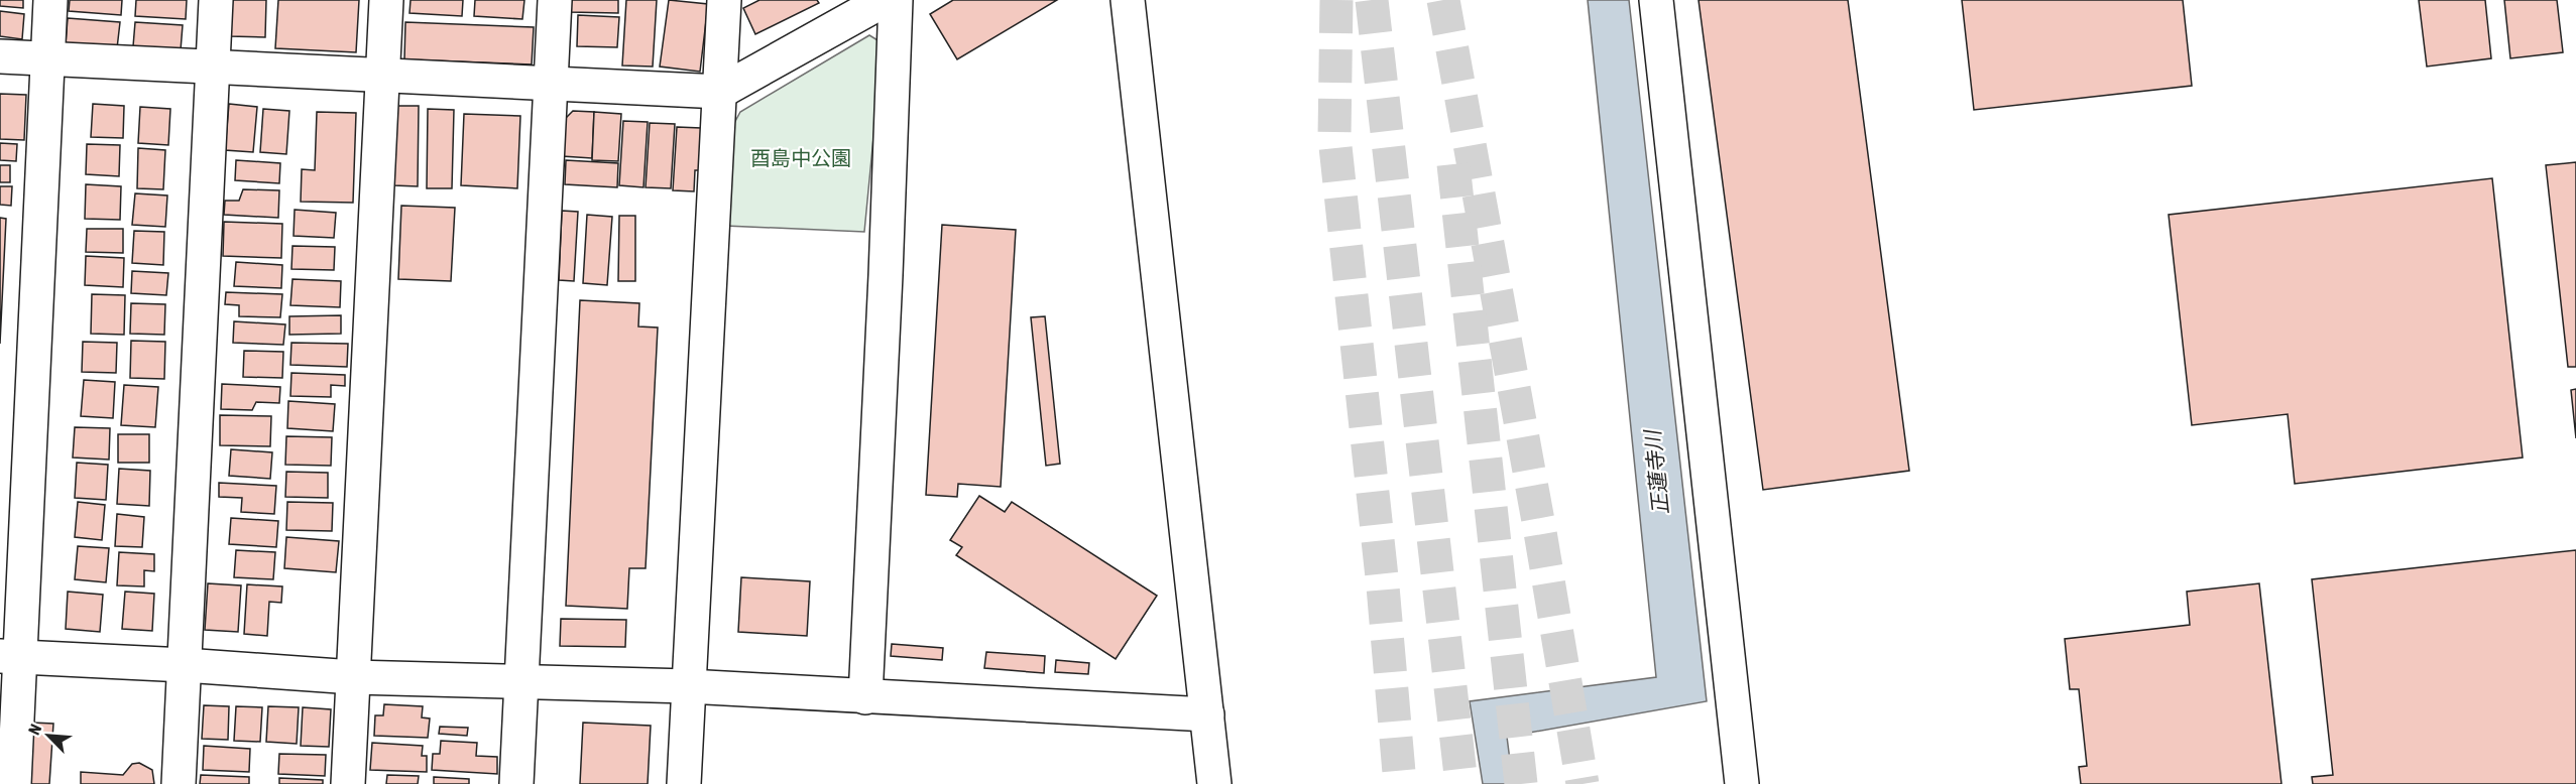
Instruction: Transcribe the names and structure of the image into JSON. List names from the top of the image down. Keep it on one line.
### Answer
{"water":["正蓮寺川"],"parks":["酉島中公園"],"north":"top left"}
